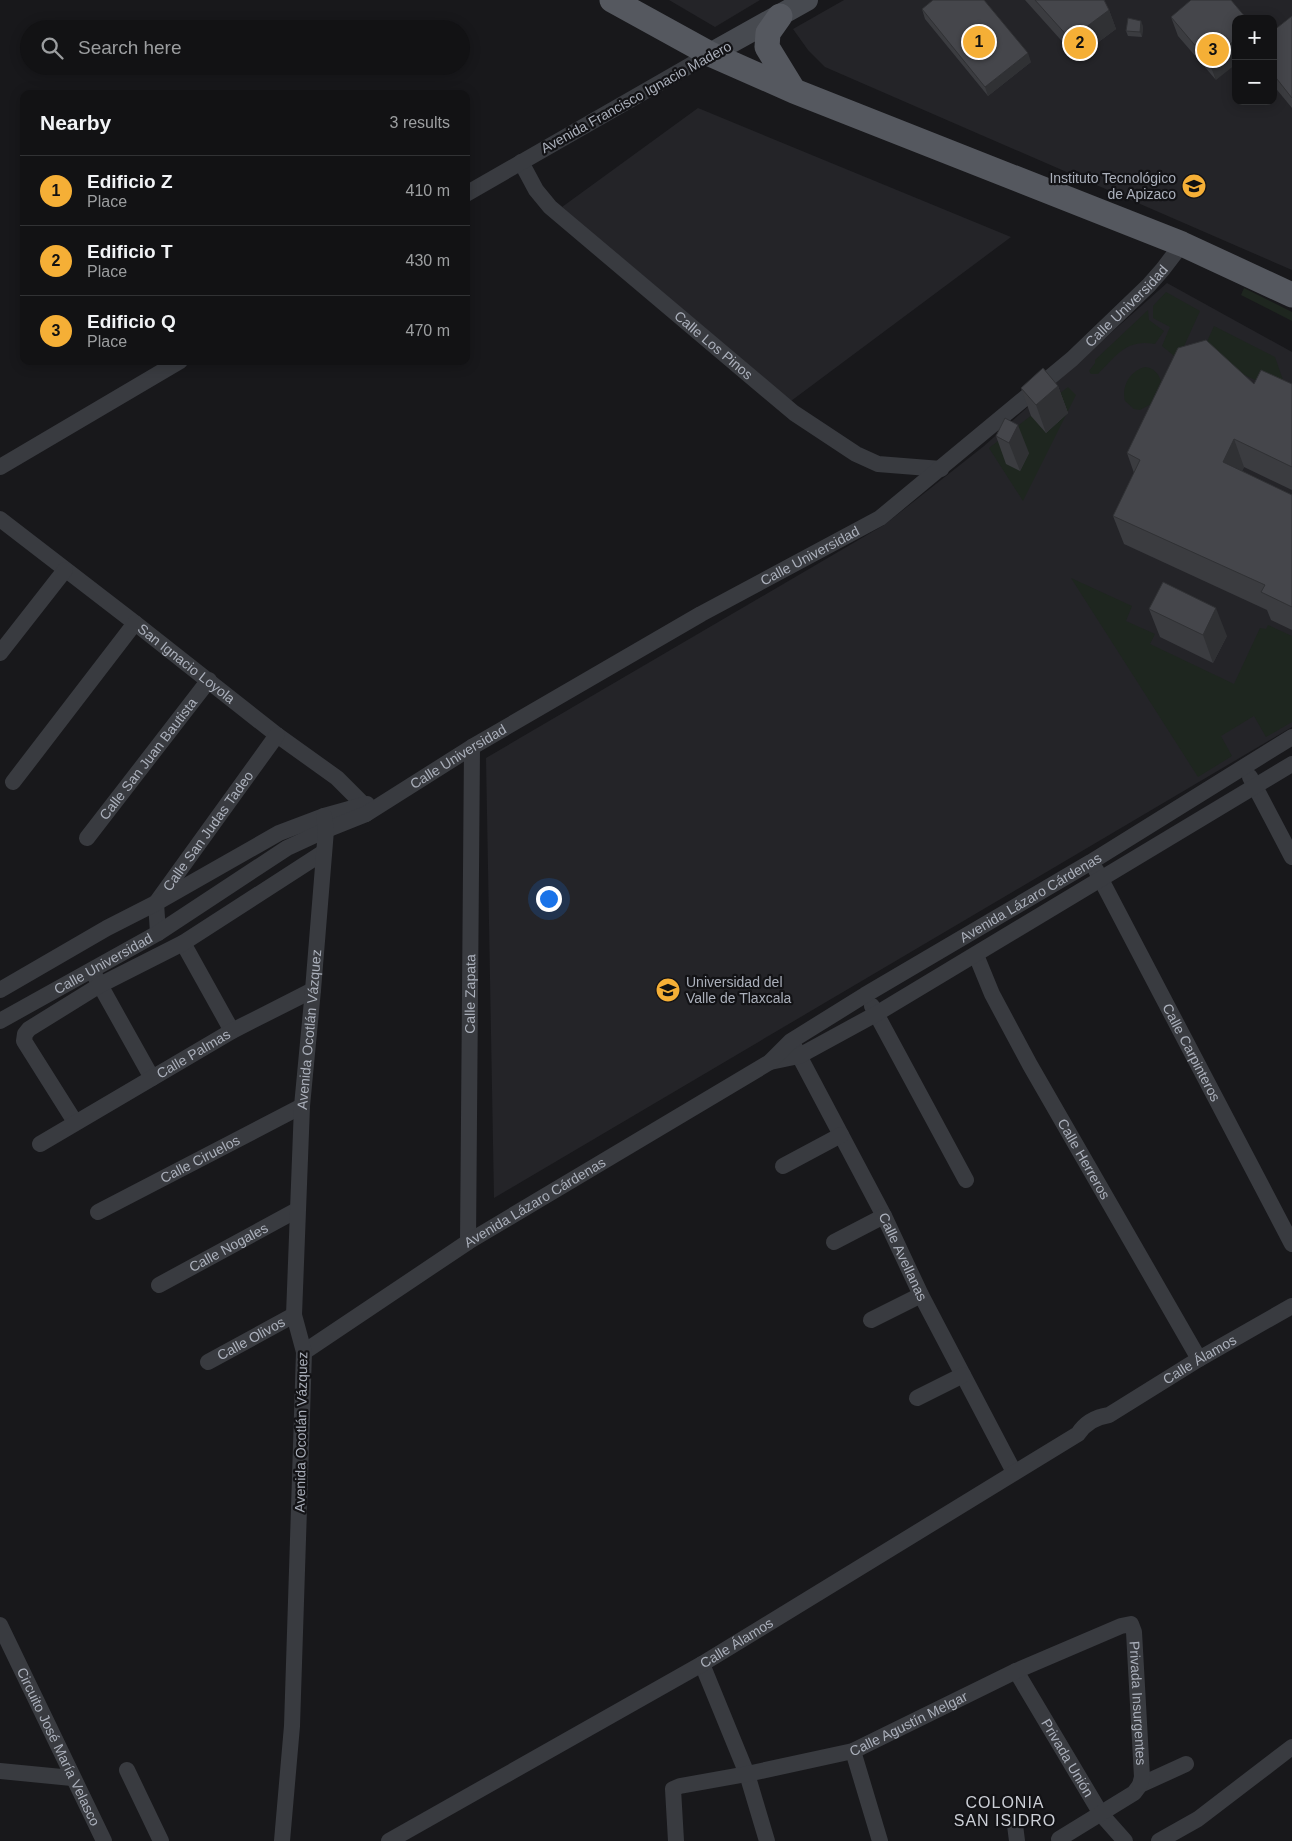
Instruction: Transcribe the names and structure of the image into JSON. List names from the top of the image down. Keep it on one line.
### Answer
{"streets":{"main road":["Avenida Francisco Ignacio Madero"],"street":["Calle Universidad","Calle Los Pinos","San Ignacio Loyola","Calle San Juan Bautista","Calle San Judas Tadeo","Avenida Lázaro Cárdenas","Calle Zapata","Avenida Ocotlán Vázquez","Calle Carpinteros","Calle Palmas","Calle Ciruelos","Calle Herreros","Calle Nogales","Calle Avellanas","Calle Olivos","Calle Álamos","Privada Insurgentes","Calle Agustín Melgar","Circuito José María Velasco","Privada Unión"]},"crossings":[["Avenida Francisco Ignacio Madero","Calle Los Pinos"],["Calle Universidad","Calle Los Pinos"],["Calle Universidad","San Ignacio Loyola"],["Calle Universidad","Calle San Judas Tadeo"],["Calle Universidad","Calle Zapata"],["Calle Universidad","Avenida Ocotlán Vázquez"],["San Ignacio Loyola","Calle San Juan Bautista"],["San Ignacio Loyola","Calle San Judas Tadeo"],["Avenida Lázaro Cárdenas","Calle Zapata"],["Avenida Lázaro Cárdenas","Avenida Ocotlán Vázquez"],["Avenida Lázaro Cárdenas","Calle Carpinteros"],["Avenida Lázaro Cárdenas","Calle Herreros"],["Avenida Lázaro Cárdenas","Calle Avellanas"],["Avenida Ocotlán Vázquez","Calle Palmas"],["Avenida Ocotlán Vázquez","Calle Ciruelos"],["Avenida Ocotlán Vázquez","Calle Nogales"],["Avenida Ocotlán Vázquez","Calle Olivos"],["Calle Herreros","Calle Álamos"],["Calle Avellanas","Calle Álamos"],["Privada Insurgentes","Calle Agustín Melgar"],["Calle Agustín Melgar","Privada Unión"]],"districts":["COLONIA SAN ISIDRO"],"places":{"school or university":["Instituto Tecnológico de Apizaco","Universidad del Valle de Tlaxcala"]},"page":{"map_buttons":["+","−"],"search":"Search here","pins":["1","2","3"],"heading":["Nearby","3 results"],"list":[{"mark":"1","name":"Edificio Z","note":"Place","value":"410 m"},{"mark":"2","name":"Edificio T","note":"Place","value":"430 m"},{"mark":"3","name":"Edificio Q","note":"Place","value":"470 m"}]}}
